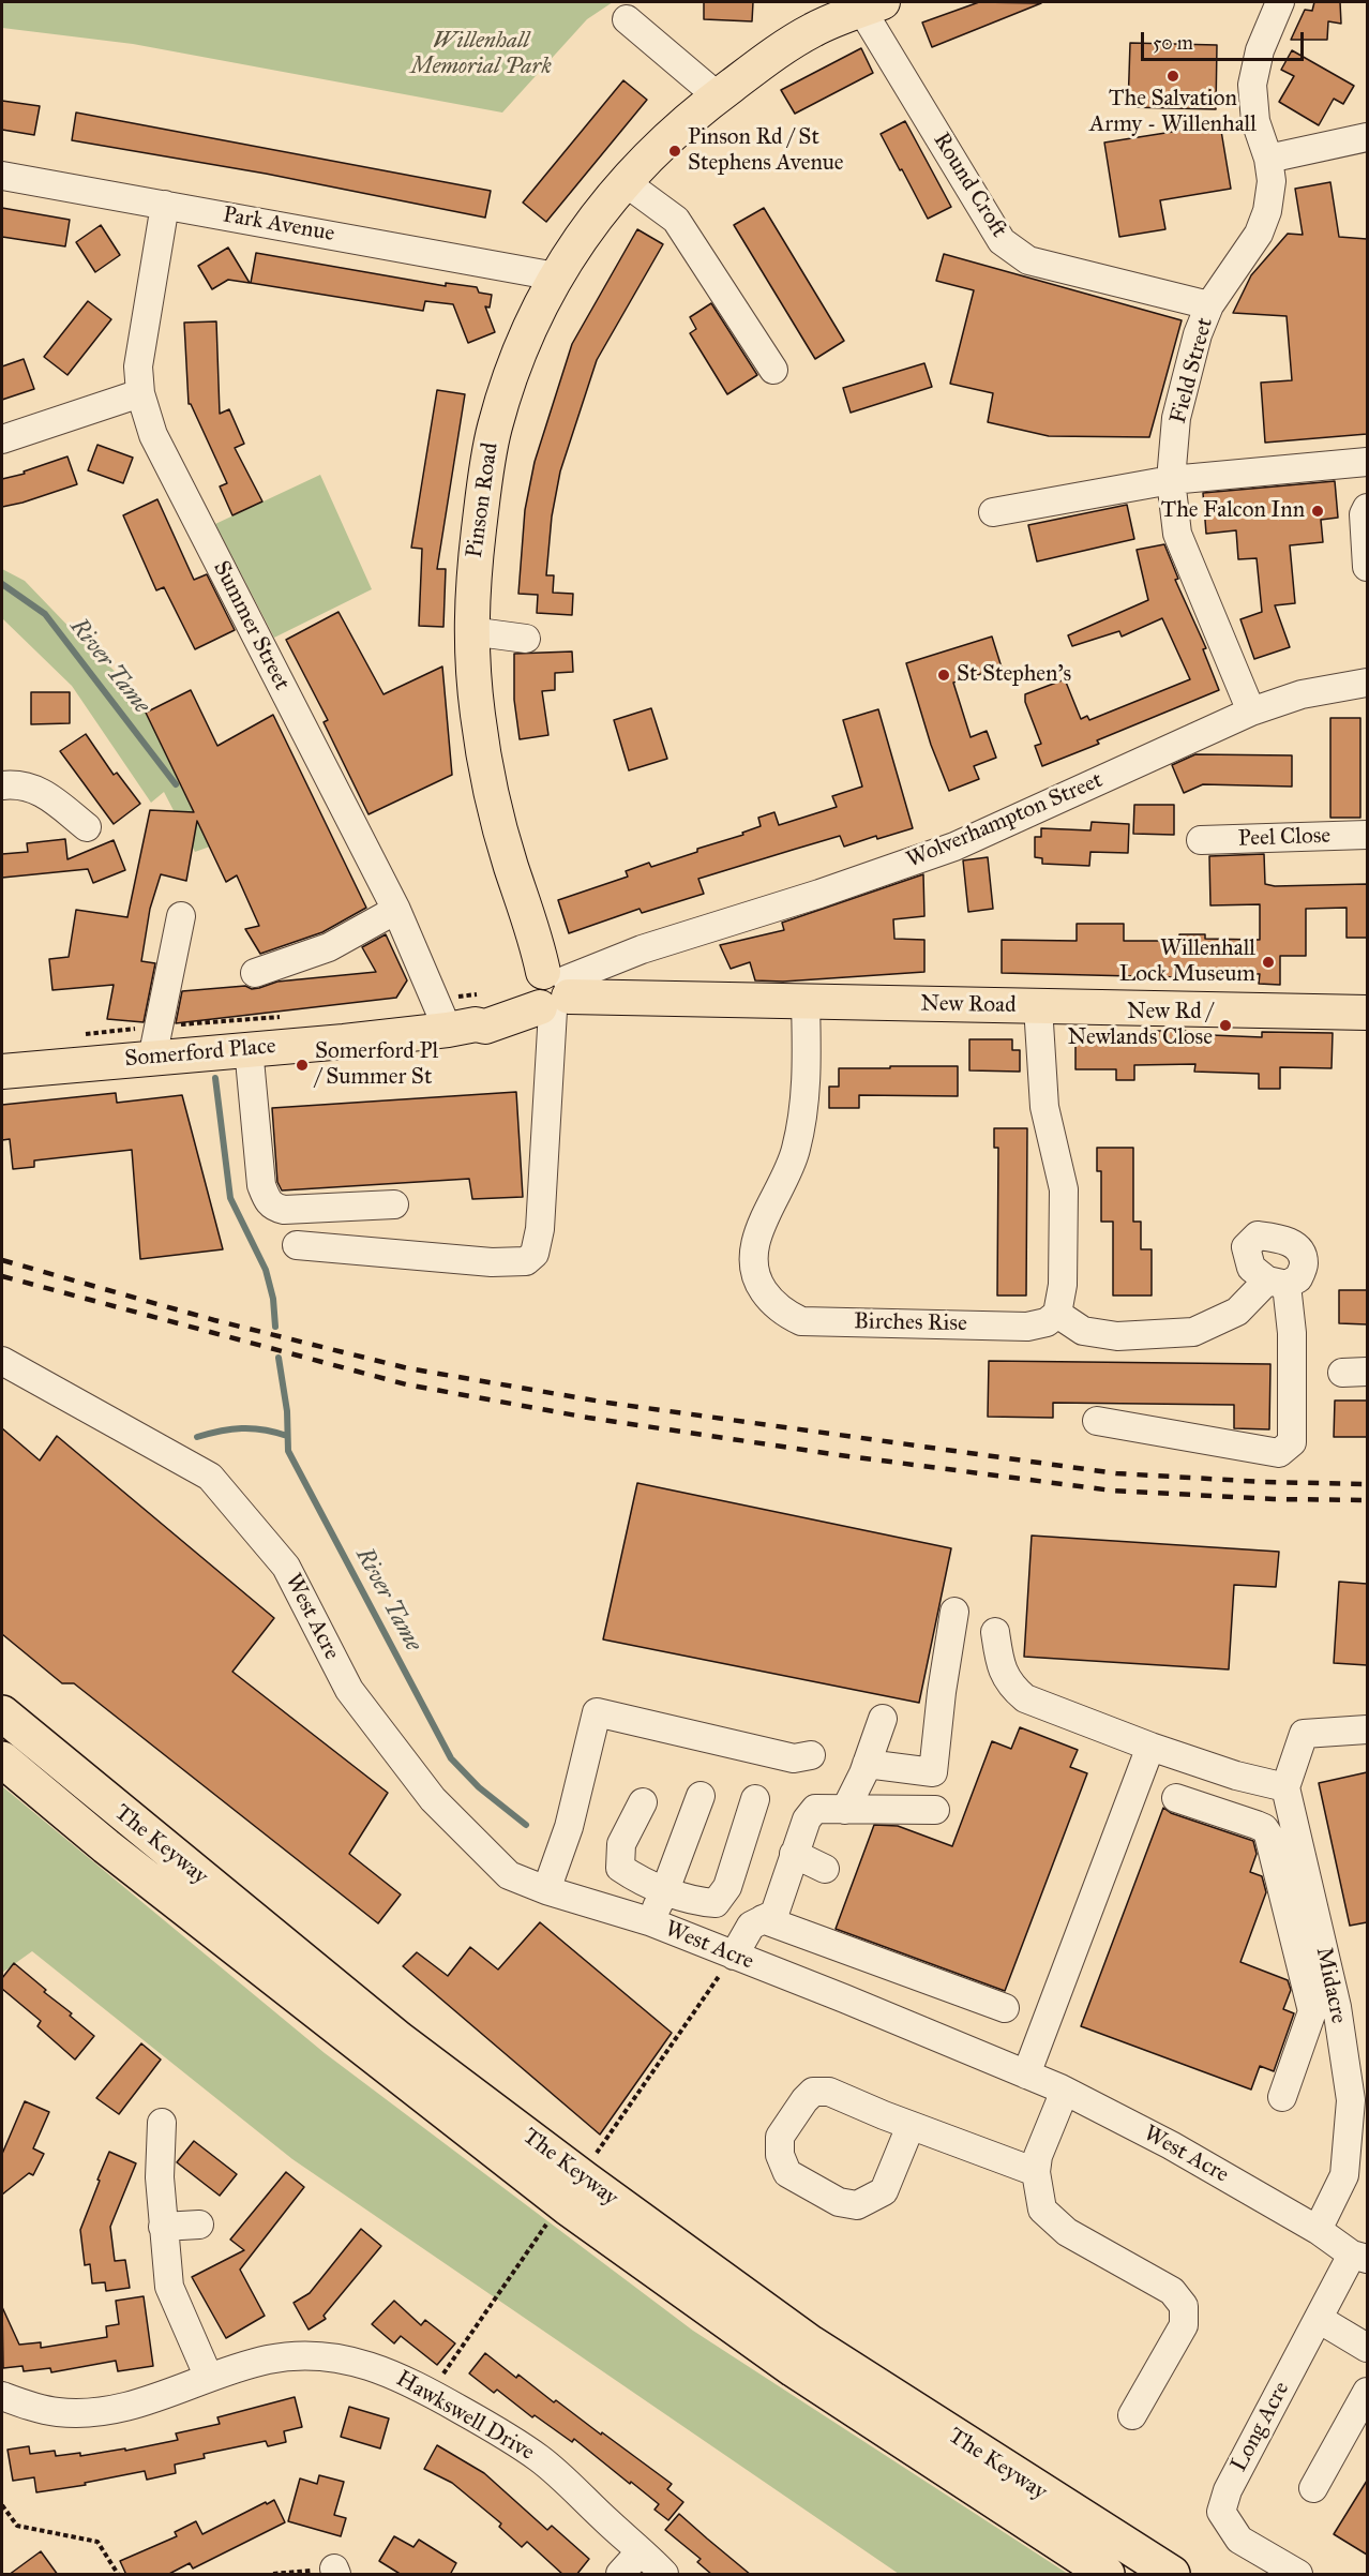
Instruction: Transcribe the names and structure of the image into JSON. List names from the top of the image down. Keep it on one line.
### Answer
{"streets":{"highway":["The Keyway"],"main road":["Pinson Road","New Road","Somerford Place"],"street":["Round Croft","Park Avenue","Field Street","Summer Street","Wolverhampton Street","Peel Close","Birches Rise","West Acre","Midacre","Hawkswell Drive","Long Acre"]},"crossings":[["Round Croft","Field Street"],["Round Croft","Pinson Road"],["Park Avenue","Pinson Road"],["Park Avenue","Summer Street"],["Field Street","Wolverhampton Street"],["Pinson Road","Wolverhampton Street"],["Pinson Road","New Road"],["Summer Street","Somerford Place"],["Wolverhampton Street","New Road"],["New Road","Birches Rise"],["West Acre","Midacre"],["West Acre","Long Acre"]],"water":["River Tame"],"parks":["Willenhall Memorial Park"],"places":["The Salvation Army - Willenhall","Pinson Rd / St Stephens Avenue","The Falcon Inn","St Stephen's","Willenhall Lock Museum","New Rd / Newlands Close","Somerford Pl / Summer St"],"scale_bar":"50 m"}
